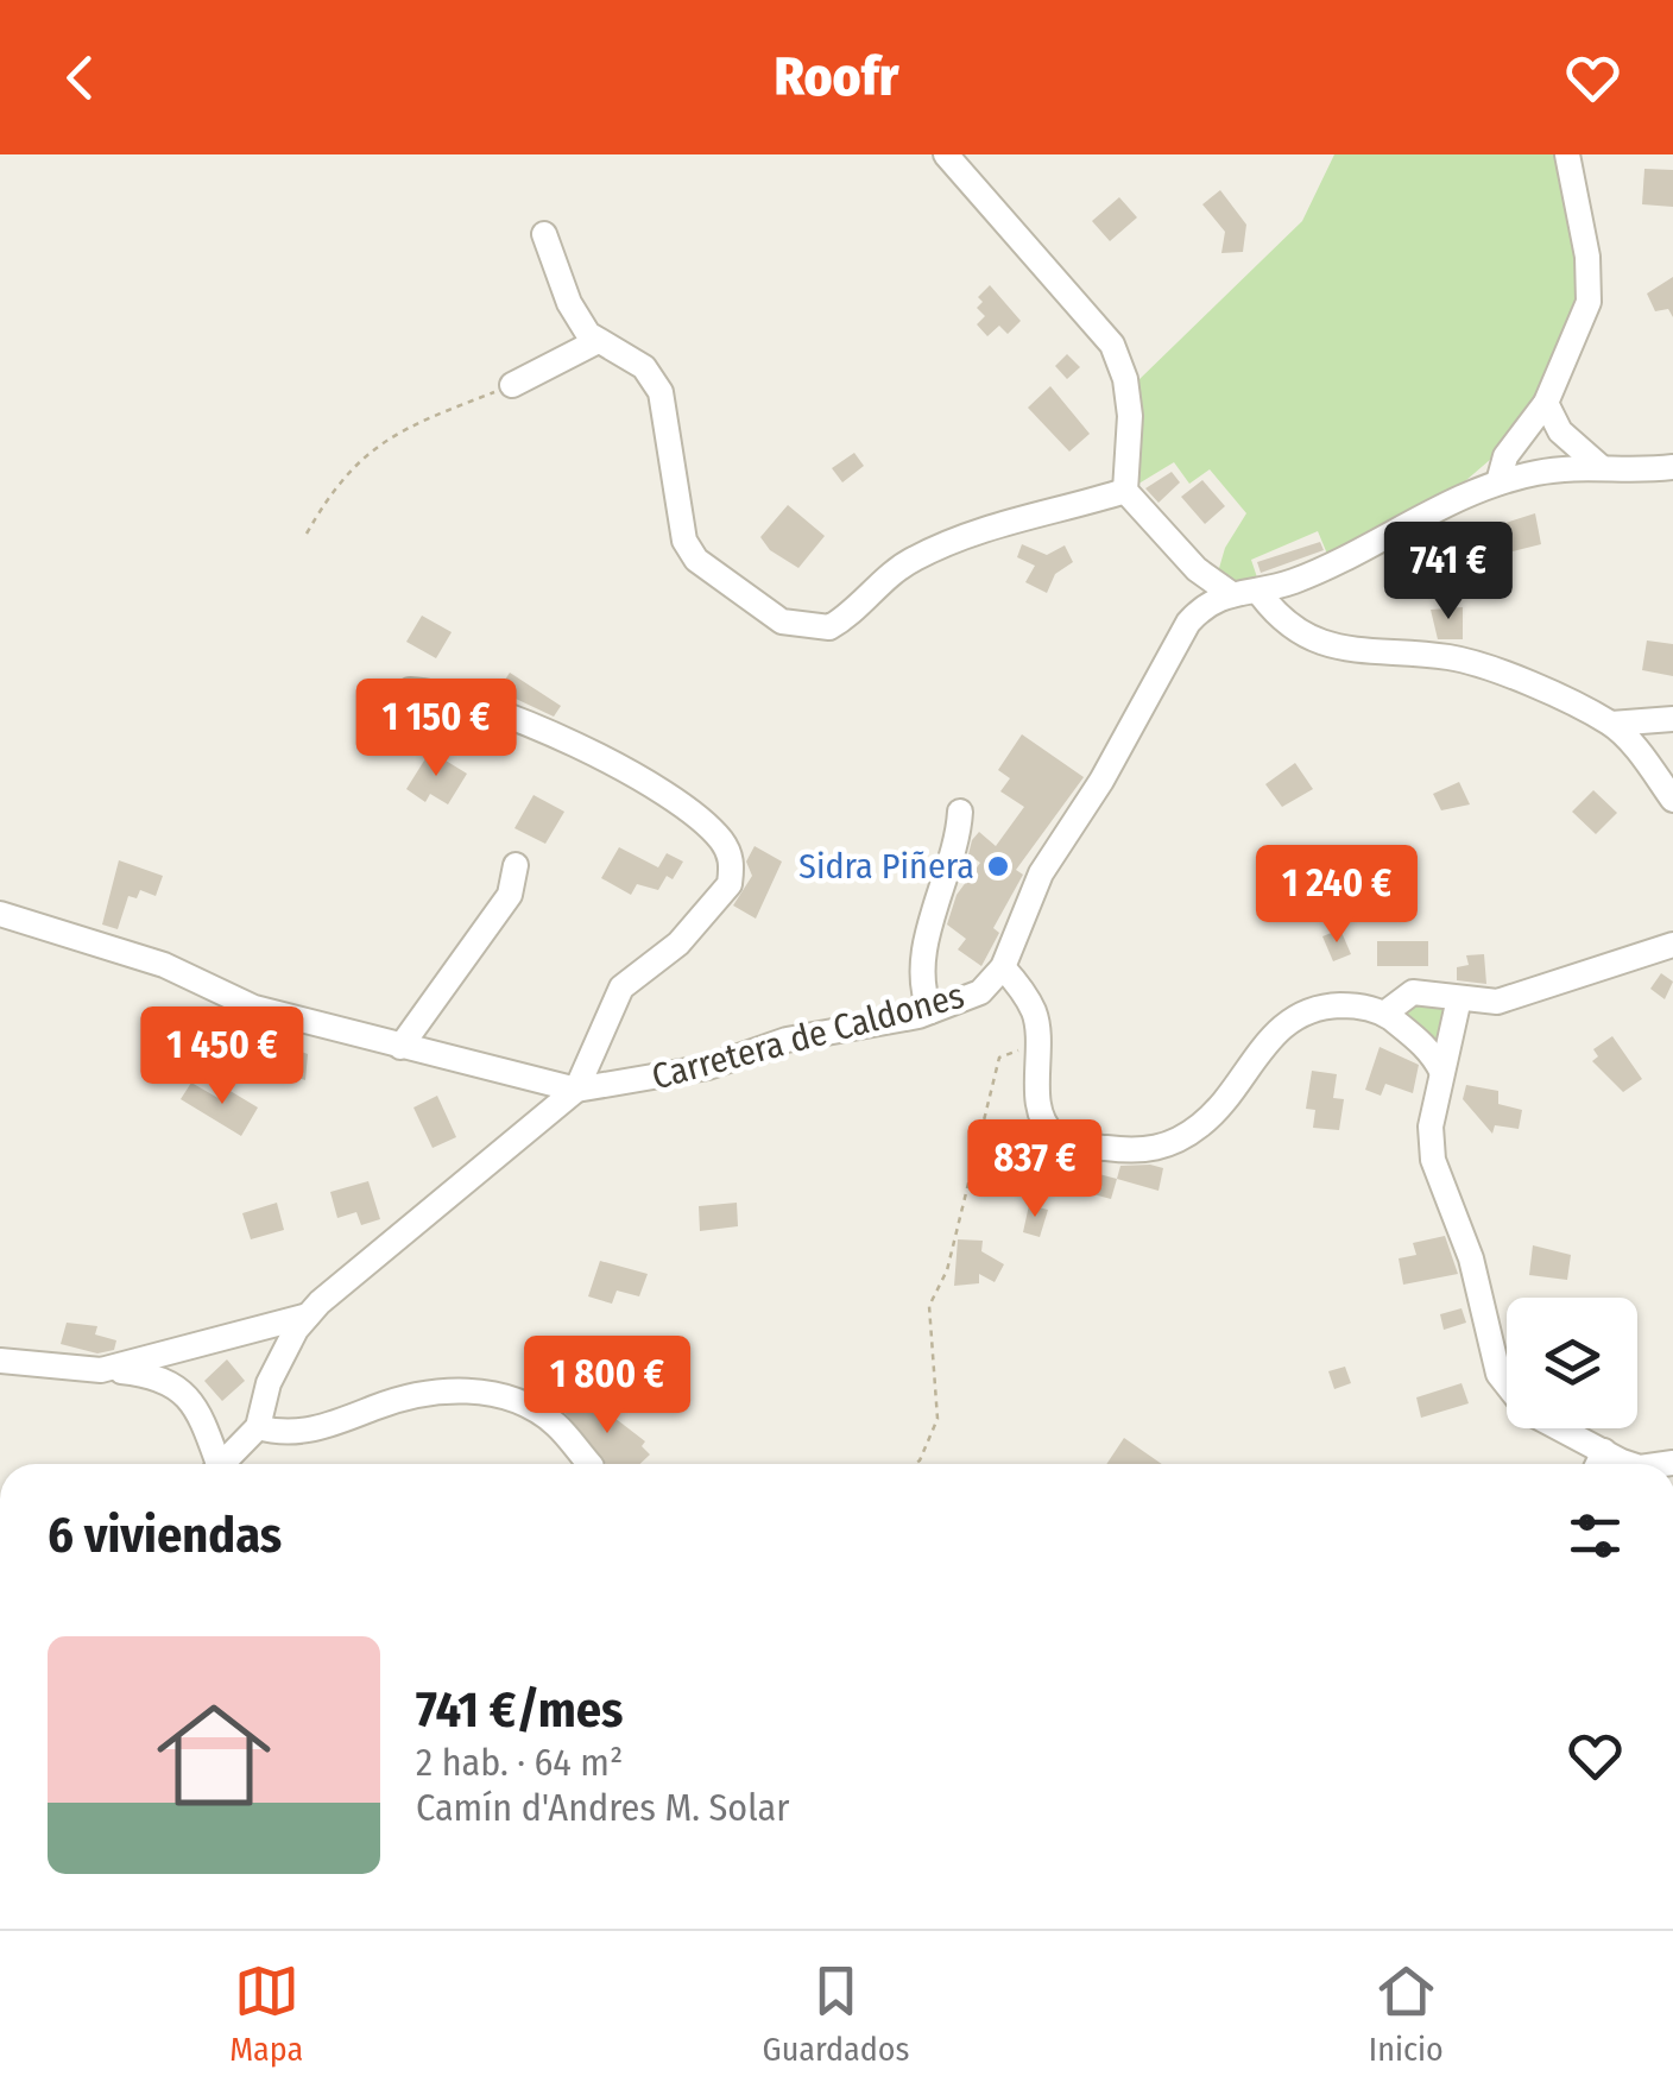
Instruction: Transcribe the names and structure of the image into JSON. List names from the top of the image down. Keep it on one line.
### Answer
{"streets":{"street":["Carretera de Caldones"]},"places":["Sidra Piñera"],"page":{"header":"Roofr","price":["741 €","1 150 €","1 240 €","1 450 €","837 €","1 800 €"],"heading":"6 viviendas","list":[{"name":"741 €/mes","note":"2 hab. · 64 m² · Camín d'Andres M. Solar"}],"tabs":["Mapa","Guardados","Inicio"]}}
